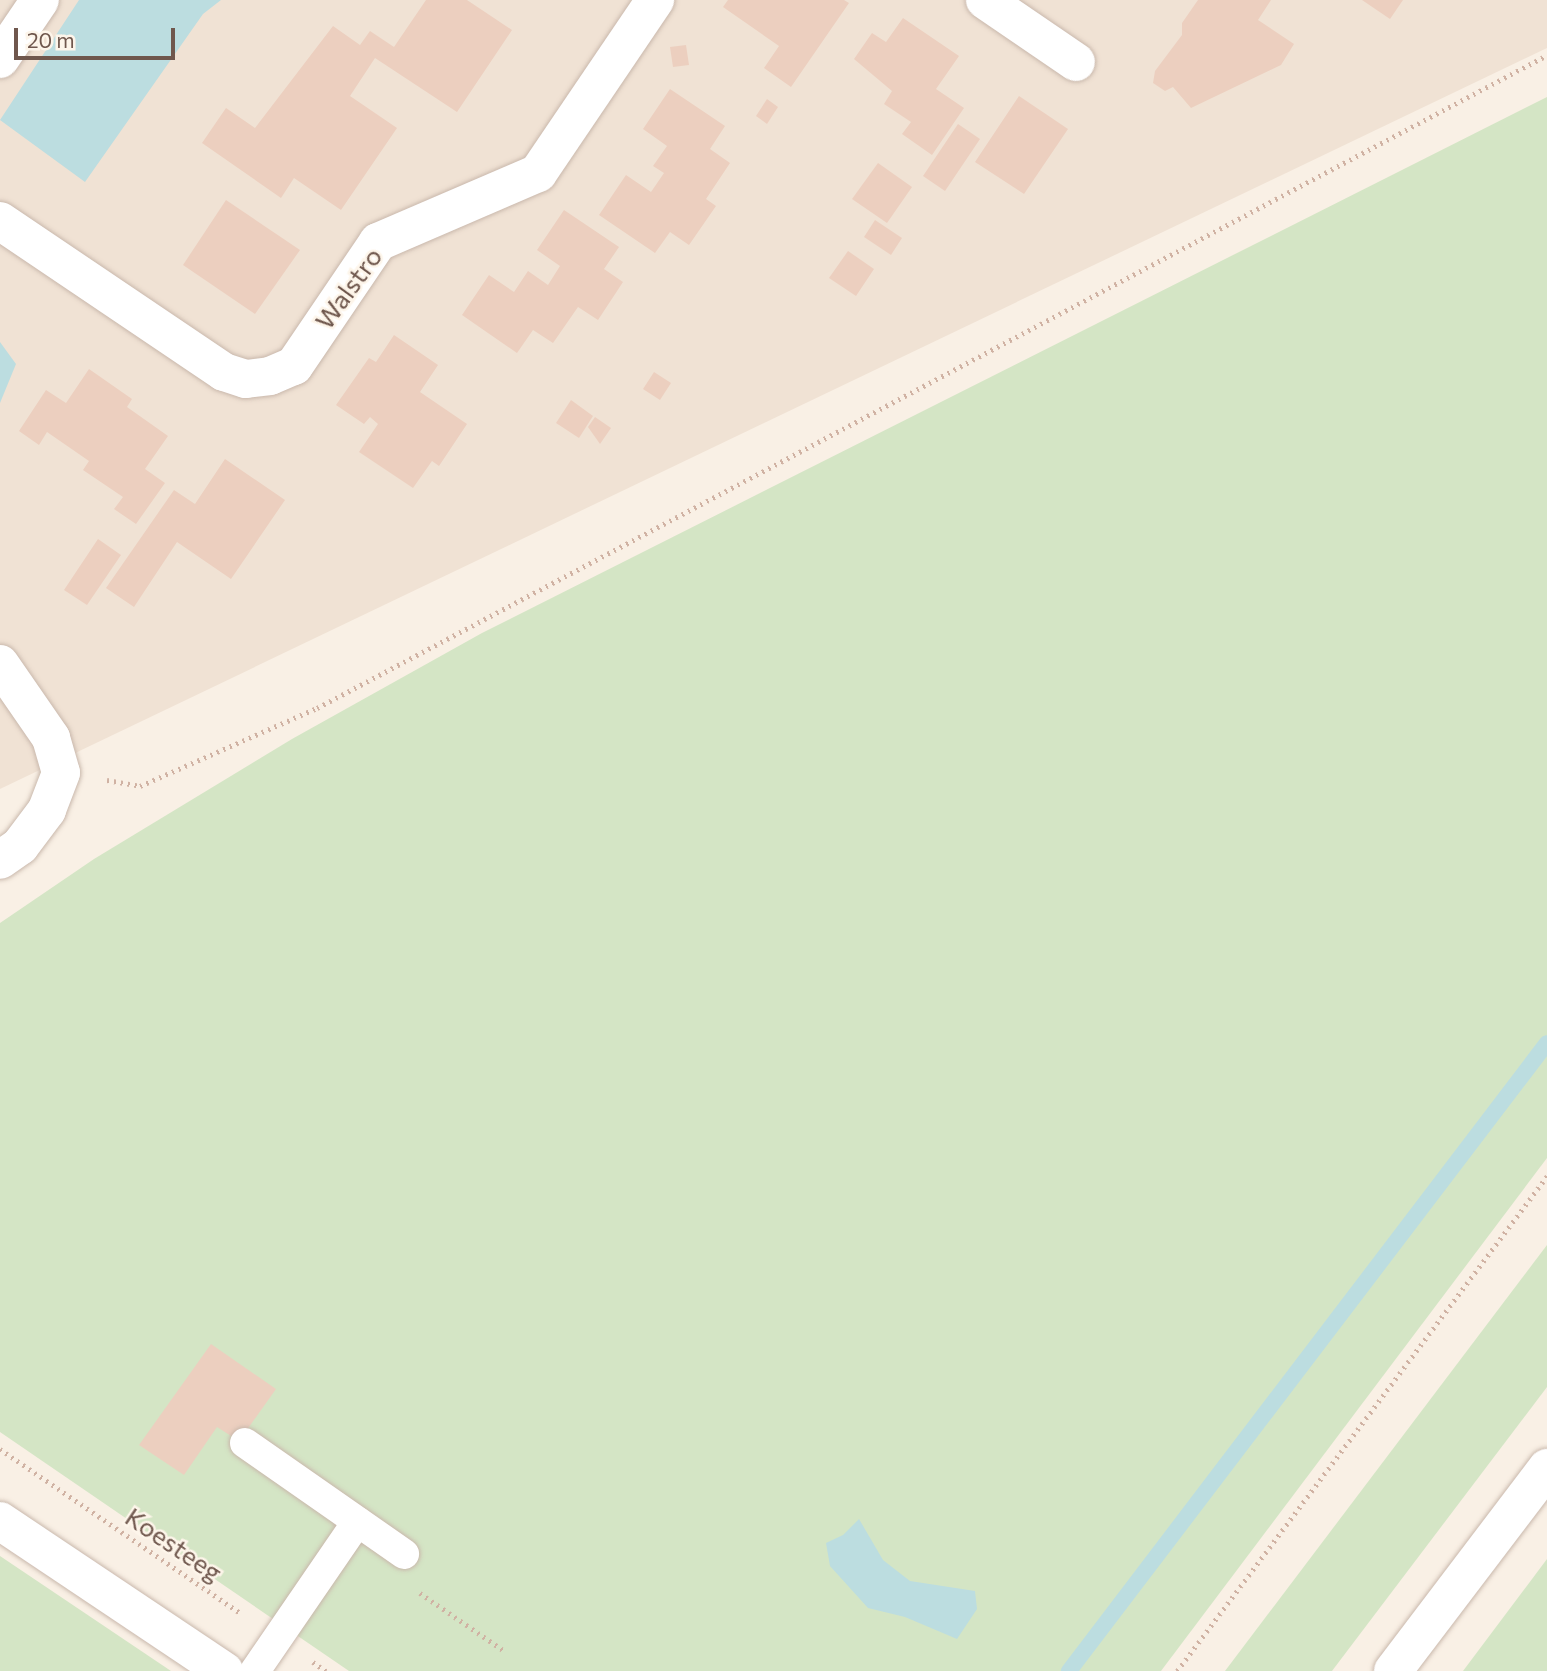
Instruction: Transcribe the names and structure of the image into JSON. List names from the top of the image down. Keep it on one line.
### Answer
{"streets":{"street":["Walstro"],"path":["Koesteeg"]},"scale_bar":"20 m"}
